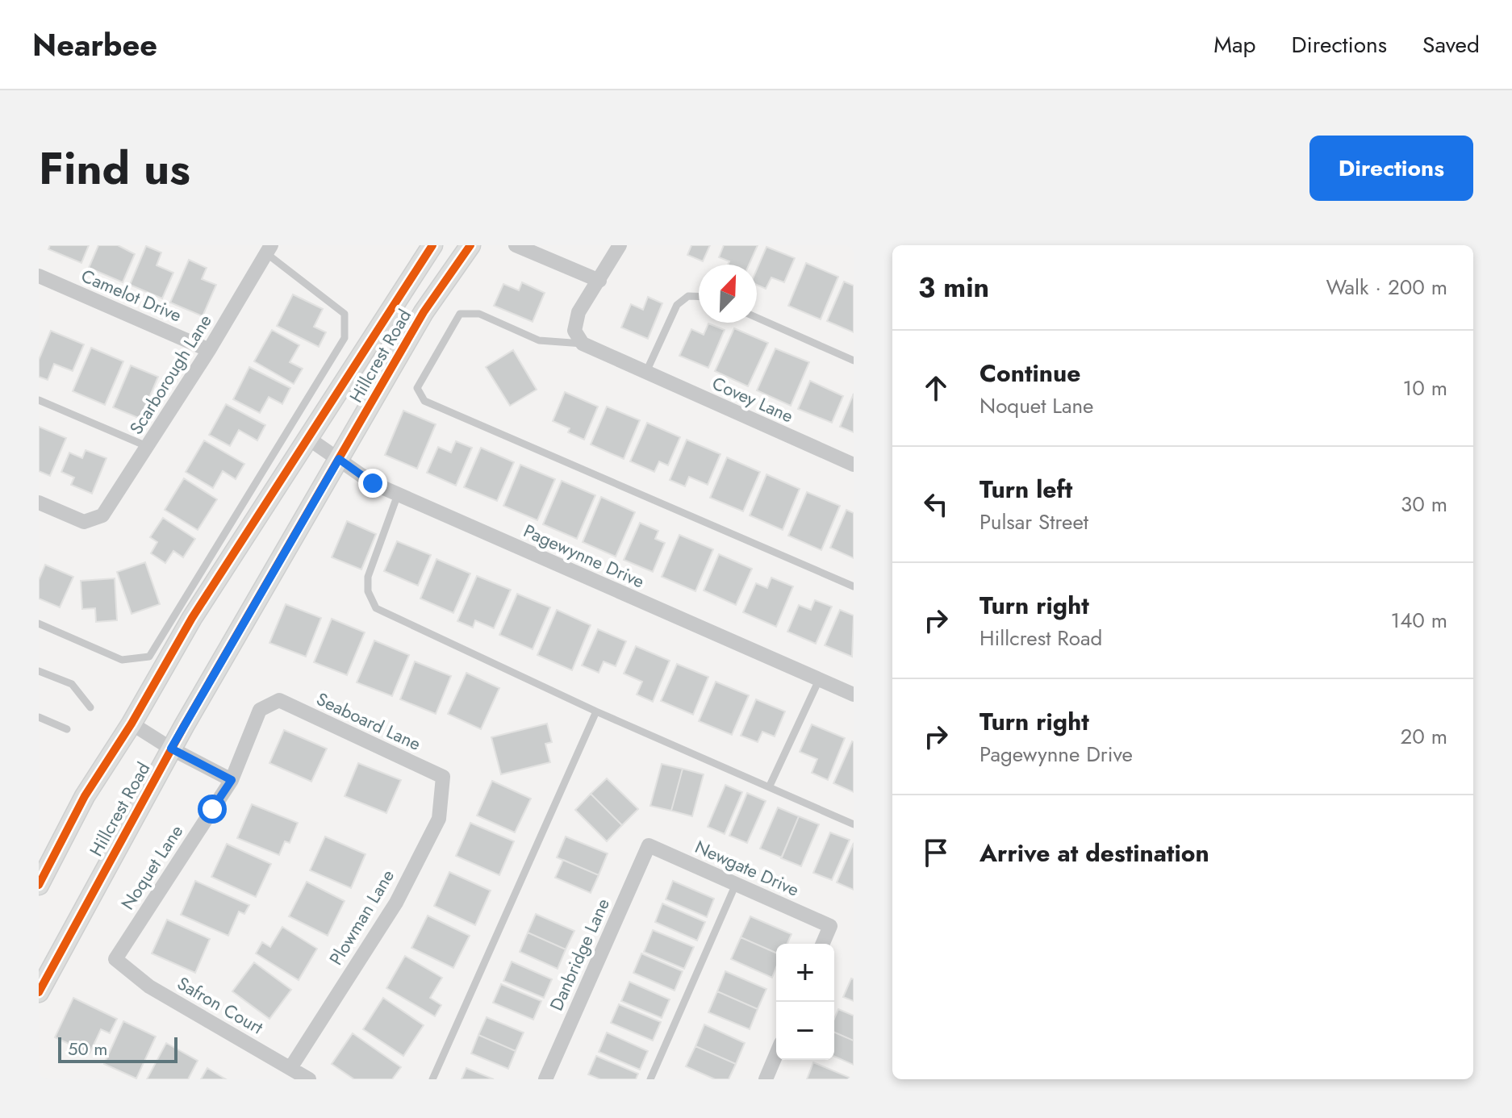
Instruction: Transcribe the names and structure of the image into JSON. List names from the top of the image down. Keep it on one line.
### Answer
{"streets":{"main road":["Hillcrest Road"],"street":["Camelot Drive","Scarborough Lane","Covey Lane","Pagewynne Drive","Seaboard Lane","Noquet Lane","Newgate Drive","Plowman Lane","Danbridge Lane","Safron Court"]},"crossings":[["Camelot Drive","Scarborough Lane"],["Hillcrest Road","Pagewynne Drive"],["Seaboard Lane","Noquet Lane"],["Seaboard Lane","Plowman Lane"],["Noquet Lane","Safron Court"],["Newgate Drive","Danbridge Lane"],["Plowman Lane","Safron Court"]],"scale_bar":"50 m","north":"top right","page":{"header":"Nearbee","nav":["Map","Directions","Saved"],"title":"Find us","buttons":"Directions","heading":["3 min","Walk · 200 m"],"list":[["Continue","Noquet Lane","10 m"],["Turn left","Pulsar Street","30 m"],["Turn right","Hillcrest Road","140 m"],["Turn right","Pagewynne Drive","20 m"],"Arrive at destination"],"map_buttons":["+","−"],"scale":"50 m"}}
